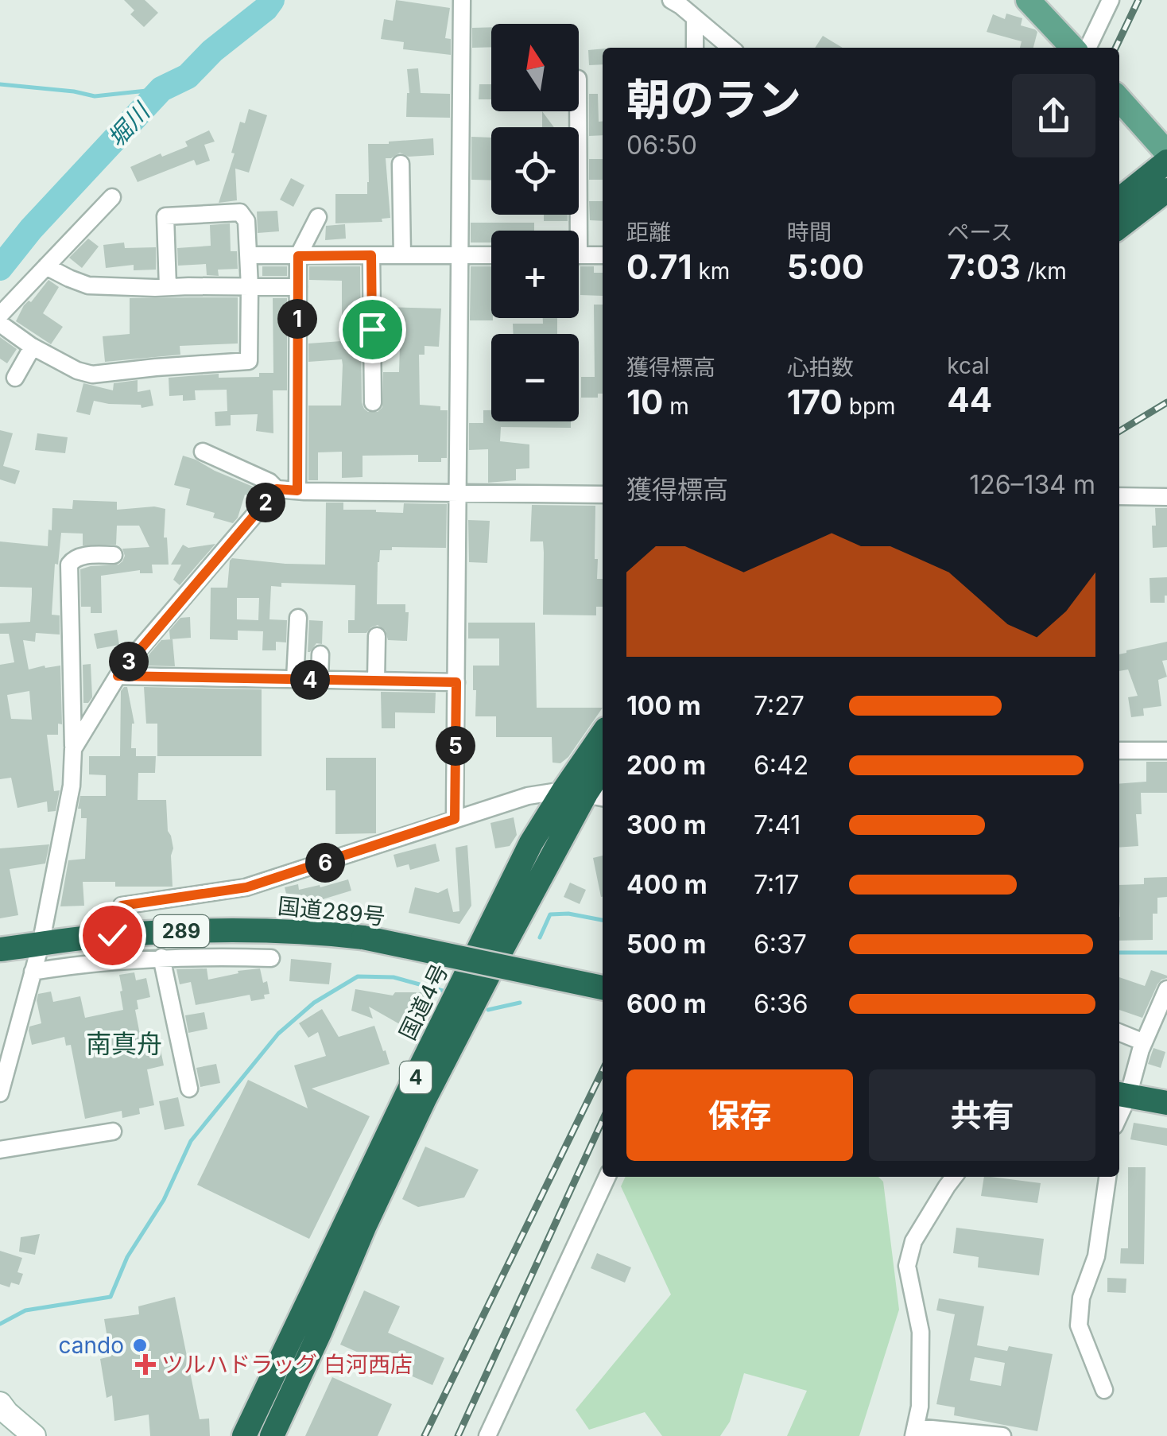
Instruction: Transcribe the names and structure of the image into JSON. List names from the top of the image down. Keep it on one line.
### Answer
{"streets":{"highway":["国道289号","289","国道4号","4"]},"districts":["南真舟"],"water":["堀川"],"places":{"other":["cando"],"health":["ツルハドラッグ 白河西店"]},"north":"top","page":{"map_buttons":["+","−"],"heading":["朝のラン","06:50"],"stats":[["距離","0.71 km"],["時間","5:00"],["ペース","7:03 /km"],["獲得標高","10 m"],["心拍数","170 bpm"],["kcal","44"]],"pins":["1","2","3","4","5","6"],"chart":["獲得標高","126–134 m"],"list":[{"name":"100 m","note":"7:27"},{"name":"200 m","note":"6:42"},{"name":"300 m","note":"7:41"},{"name":"400 m","note":"7:17"},{"name":"500 m","note":"6:37"},{"name":"600 m","note":"6:36"}],"buttons":["保存","共有"]}}
